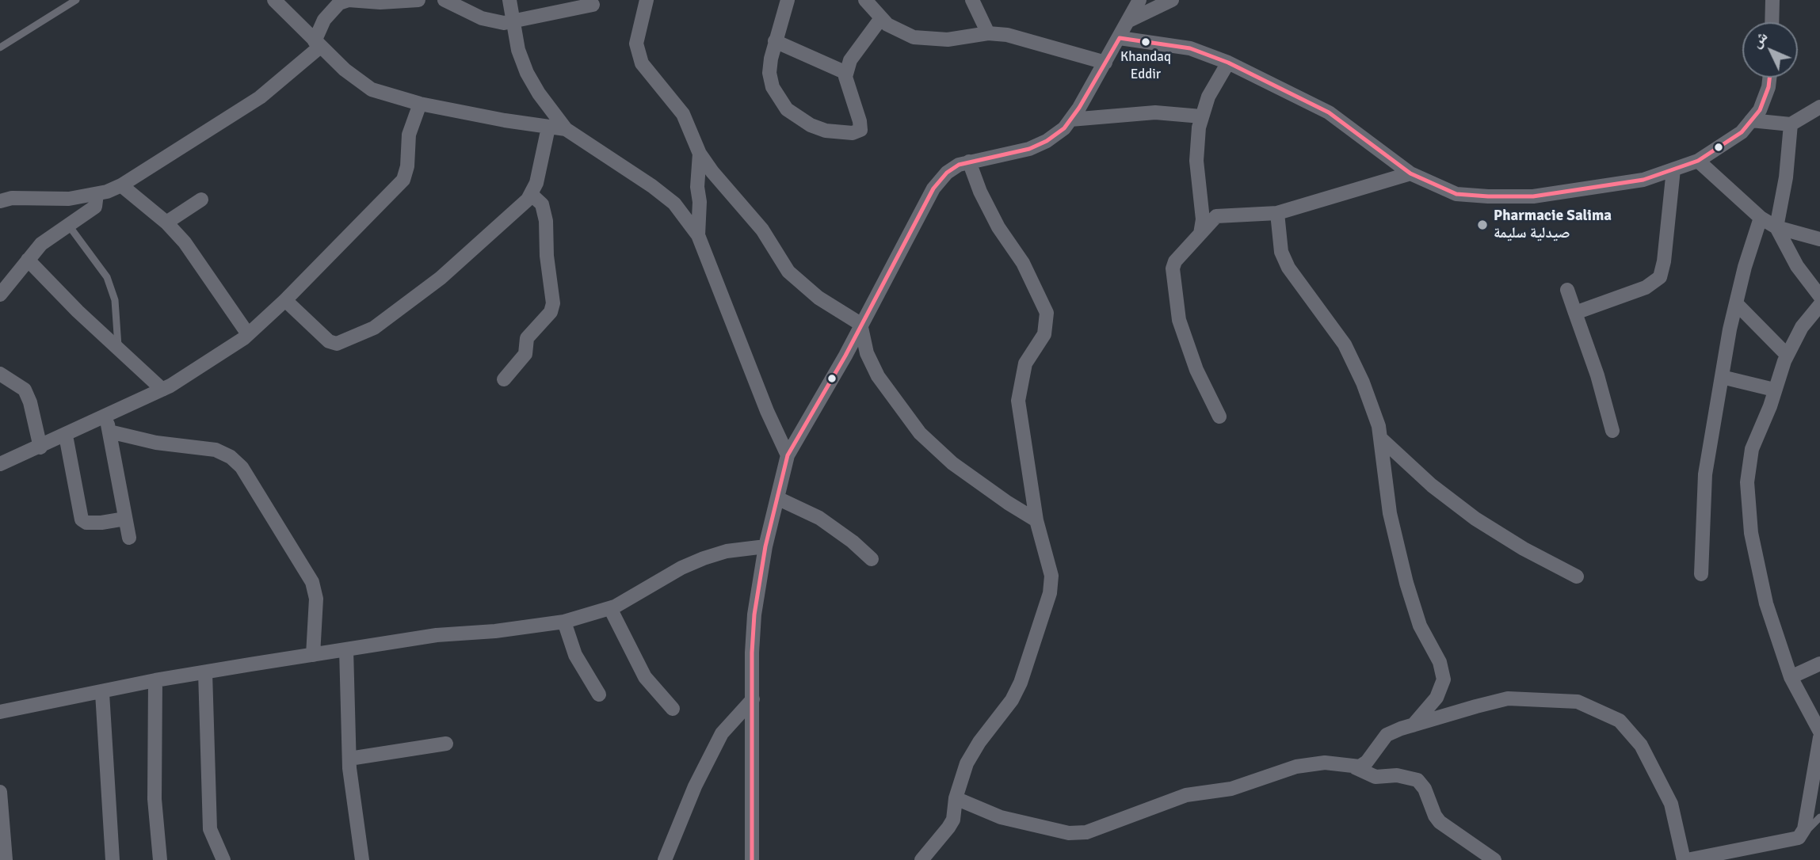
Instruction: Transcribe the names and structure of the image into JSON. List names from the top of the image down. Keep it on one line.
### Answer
{"places":["Khandaq Eddir","Pharmacie Salima صيدلية سليمة"],"north":"top left"}
